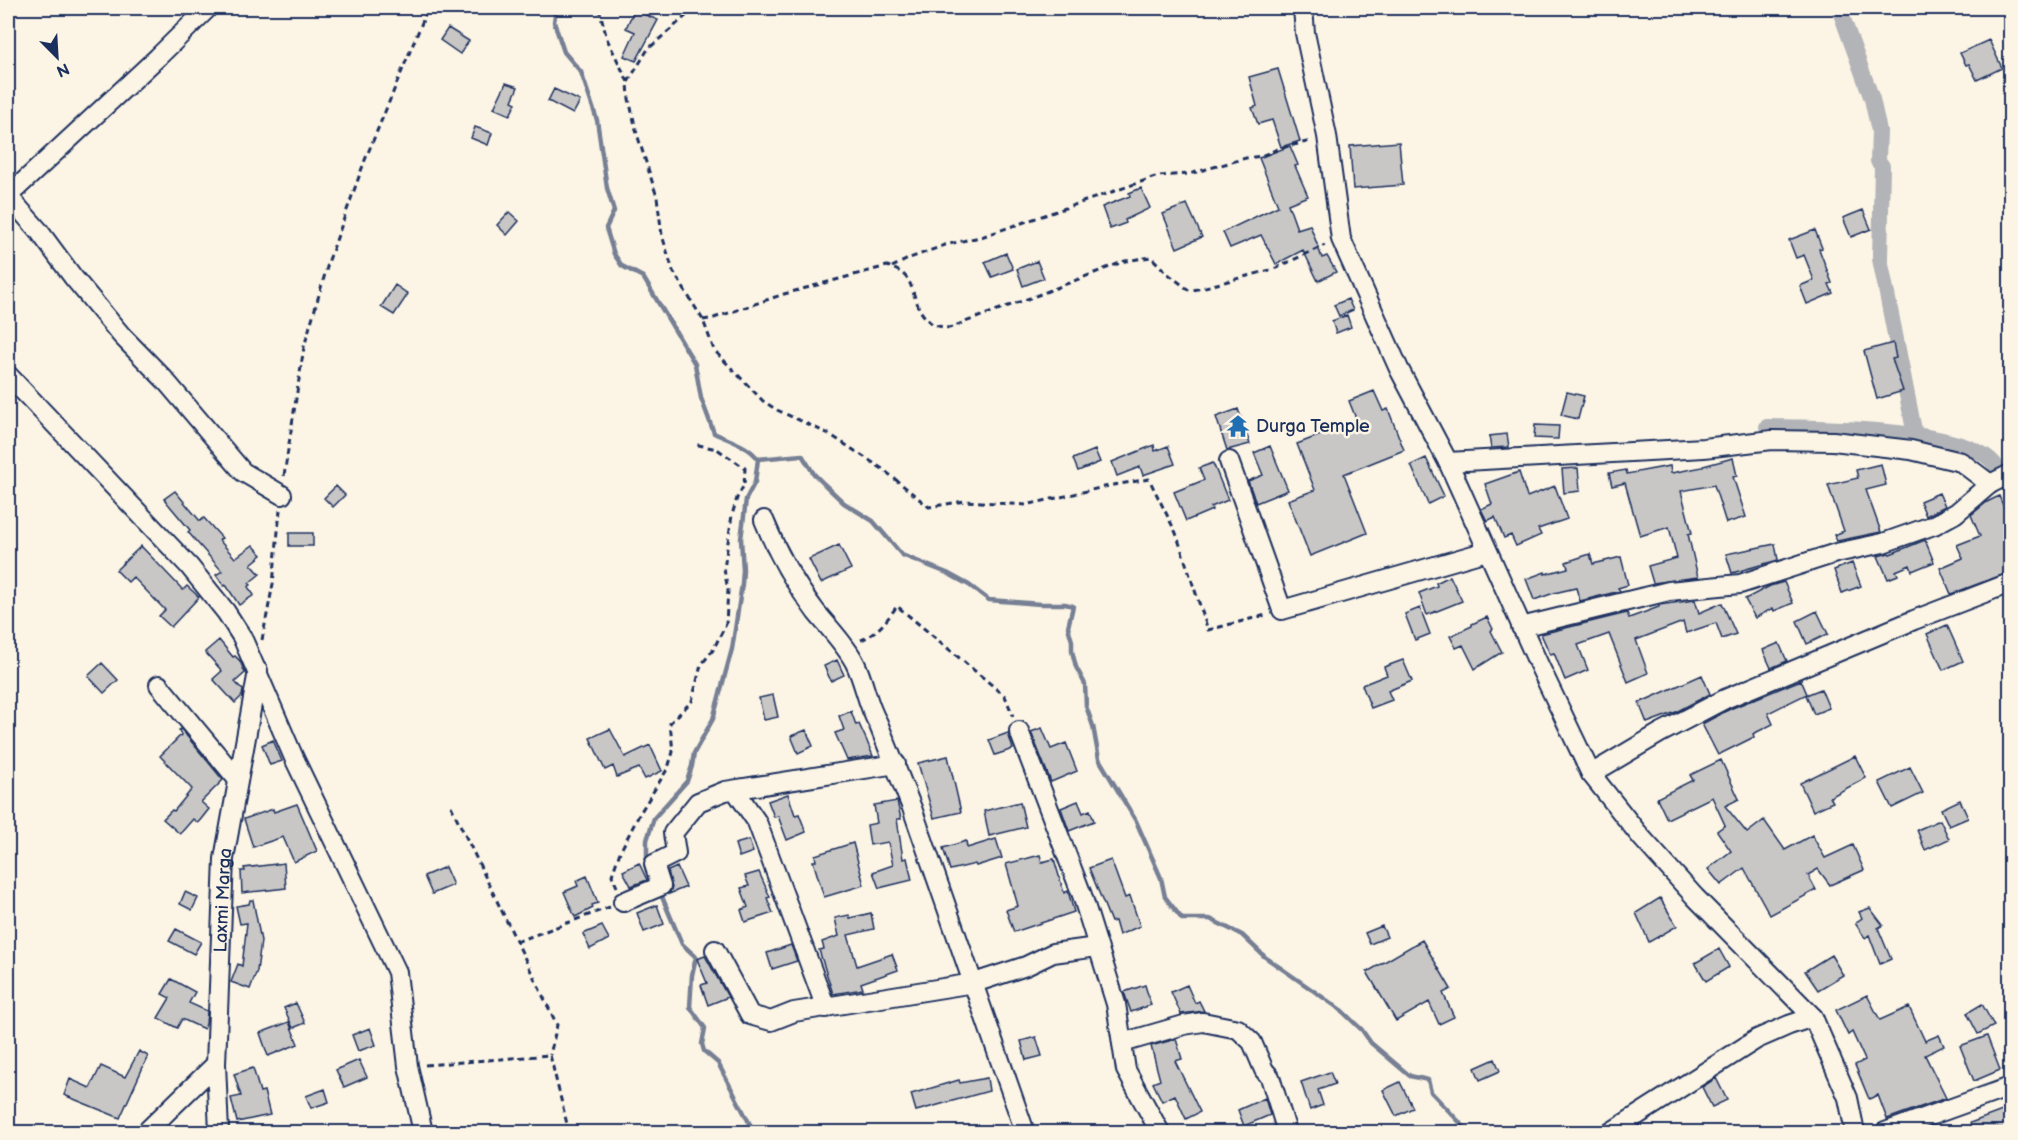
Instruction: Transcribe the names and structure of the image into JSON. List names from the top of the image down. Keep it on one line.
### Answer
{"streets":{"street":["Laxmi Marga"]},"places":{"temple":["Durga Temple"]},"north":"bottom right"}
